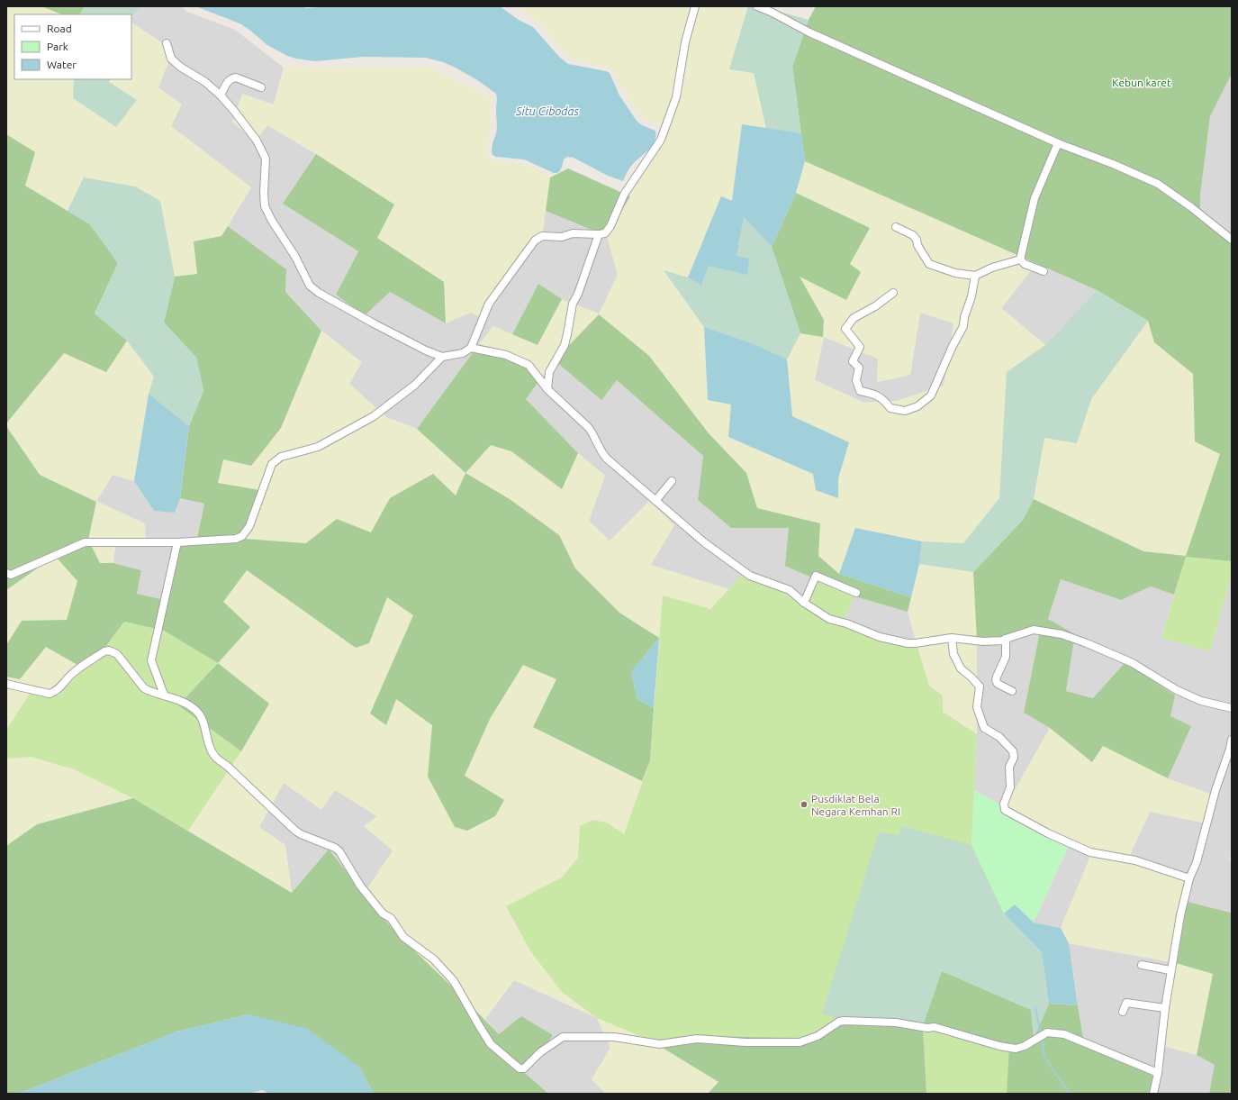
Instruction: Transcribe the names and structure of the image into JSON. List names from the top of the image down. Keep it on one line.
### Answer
{"water":["Situ Cibodas"],"parks":["Kebun karet"],"places":["Pusdiklat Bela Negara Kemhan RI"],"legend":["Road","Park","Water"]}
